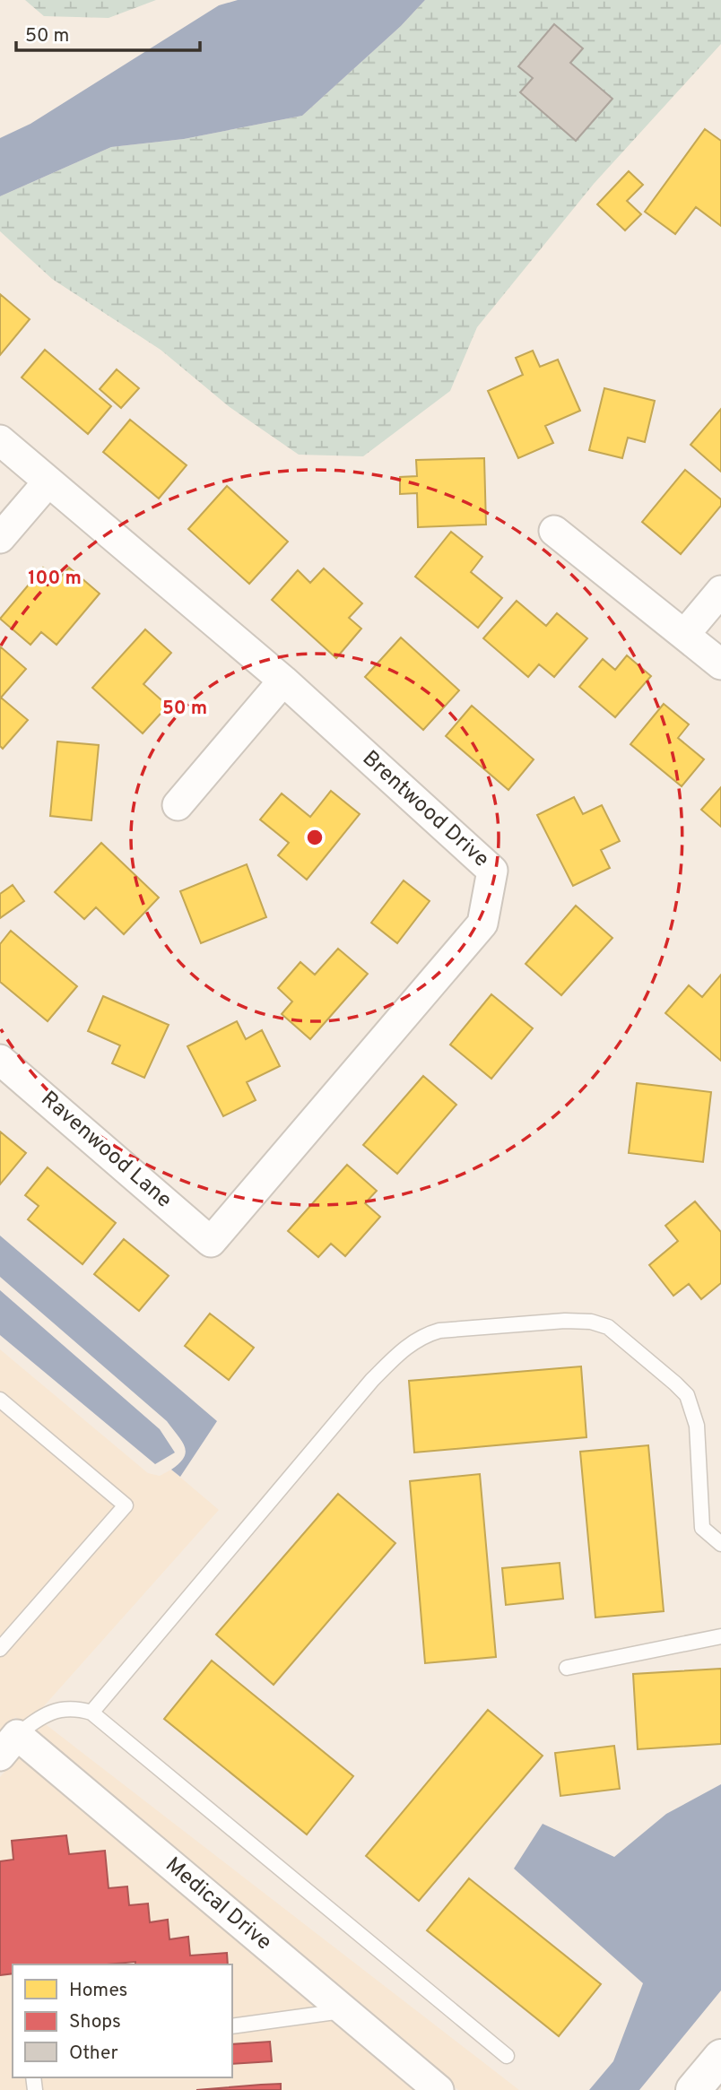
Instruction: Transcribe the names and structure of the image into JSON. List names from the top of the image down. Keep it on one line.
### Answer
{"streets":{"street":["Brentwood Drive","Ravenwood Lane","Medical Drive"]},"crossings":[["Brentwood Drive","Ravenwood Lane"]],"legend":["Homes","Shops","Other"],"scale_bar":"50 m","rings":["100 m","50 m"]}
